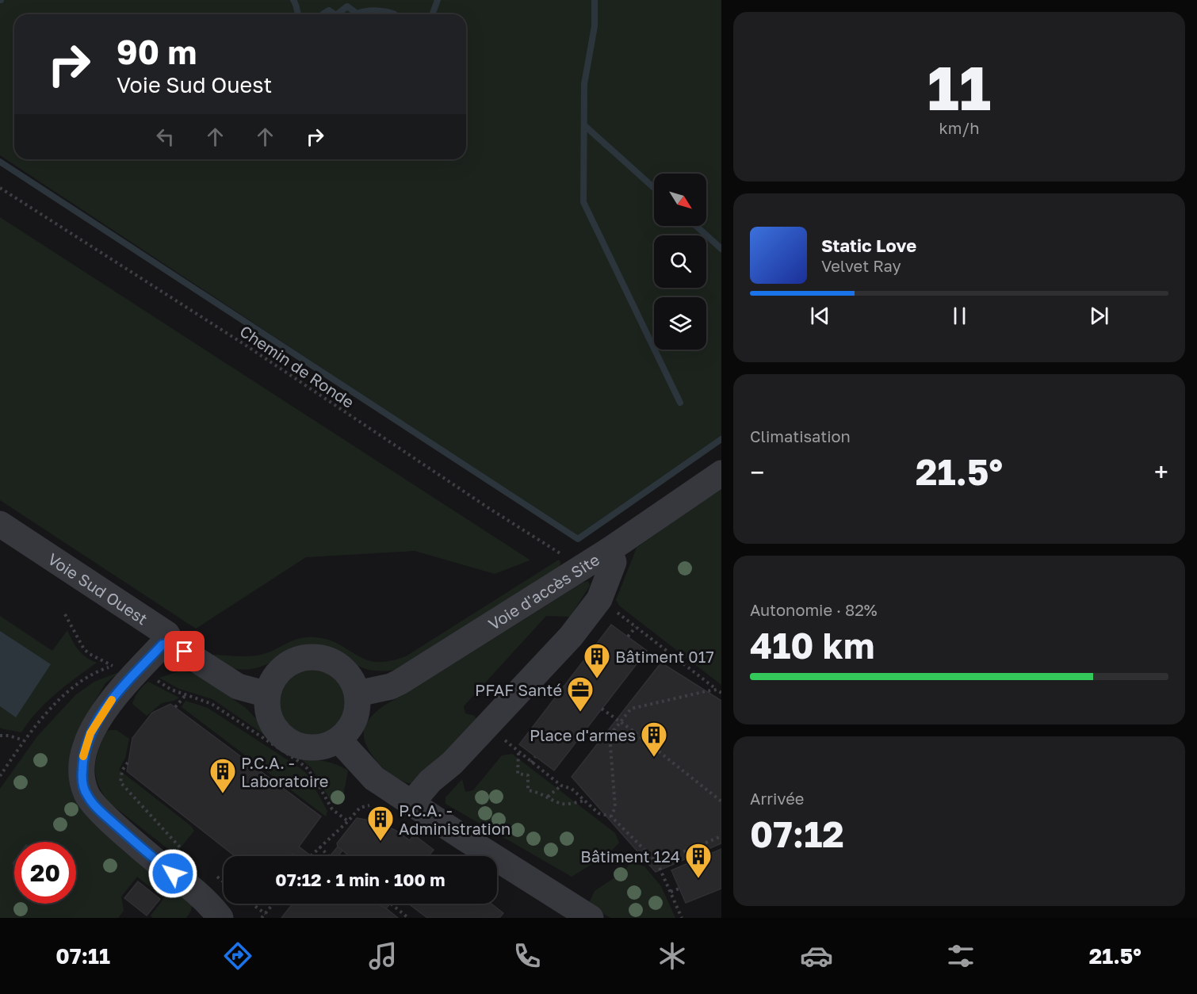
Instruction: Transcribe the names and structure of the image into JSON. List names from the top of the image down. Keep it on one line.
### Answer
{"streets":{"street":["Voie Sud Ouest","Voie d'accès Site"],"path":["Chemin de Ronde"]},"crossings":[["Chemin de Ronde","Voie d'accès Site"],["Voie Sud Ouest","Voie d'accès Site"]],"places":{"building":["Bâtiment 017","Place d'armes","P.C.A. - Laboratoire","P.C.A. - Administration","Bâtiment 124"],"office":["PFAF Santé"]},"north":"bottom right","page":{"tile":[["11","km/h"],"Climatisation",["Autonomie · 82%","410 km"],["Arrivée","07:12"]],"turn":["90 m","Voie Sud Ouest"],"song":["Static Love","Velvet Ray"],"heat":["−","21.5°","+"],"limit":"20","trip":"07:12 · 1 min · 100 m","tabs":["07:11","21.5°"]}}
